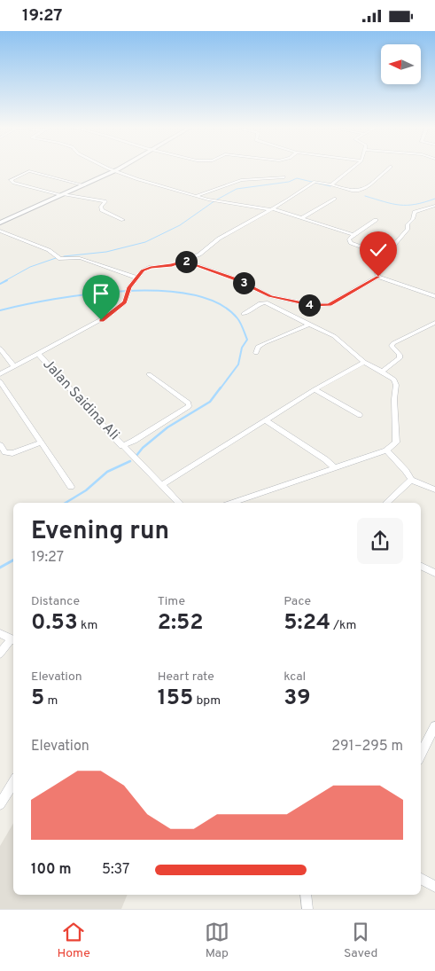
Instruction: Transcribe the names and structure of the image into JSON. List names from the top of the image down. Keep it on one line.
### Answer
{"streets":{"street":["Jalan Saidina Ali"]},"north":"left","page":{"status":"19:27","pins":["2","3","4"],"heading":["Evening run","19:27"],"stats":[["Distance","0.53 km"],["Time","2:52"],["Pace","5:24 /km"],["Elevation","5 m"],["Heart rate","155 bpm"],["kcal","39"]],"chart":["Elevation","291–295 m"],"list":[{"name":"100 m","note":"5:37"}],"tabs":["Home","Map","Saved"]}}
